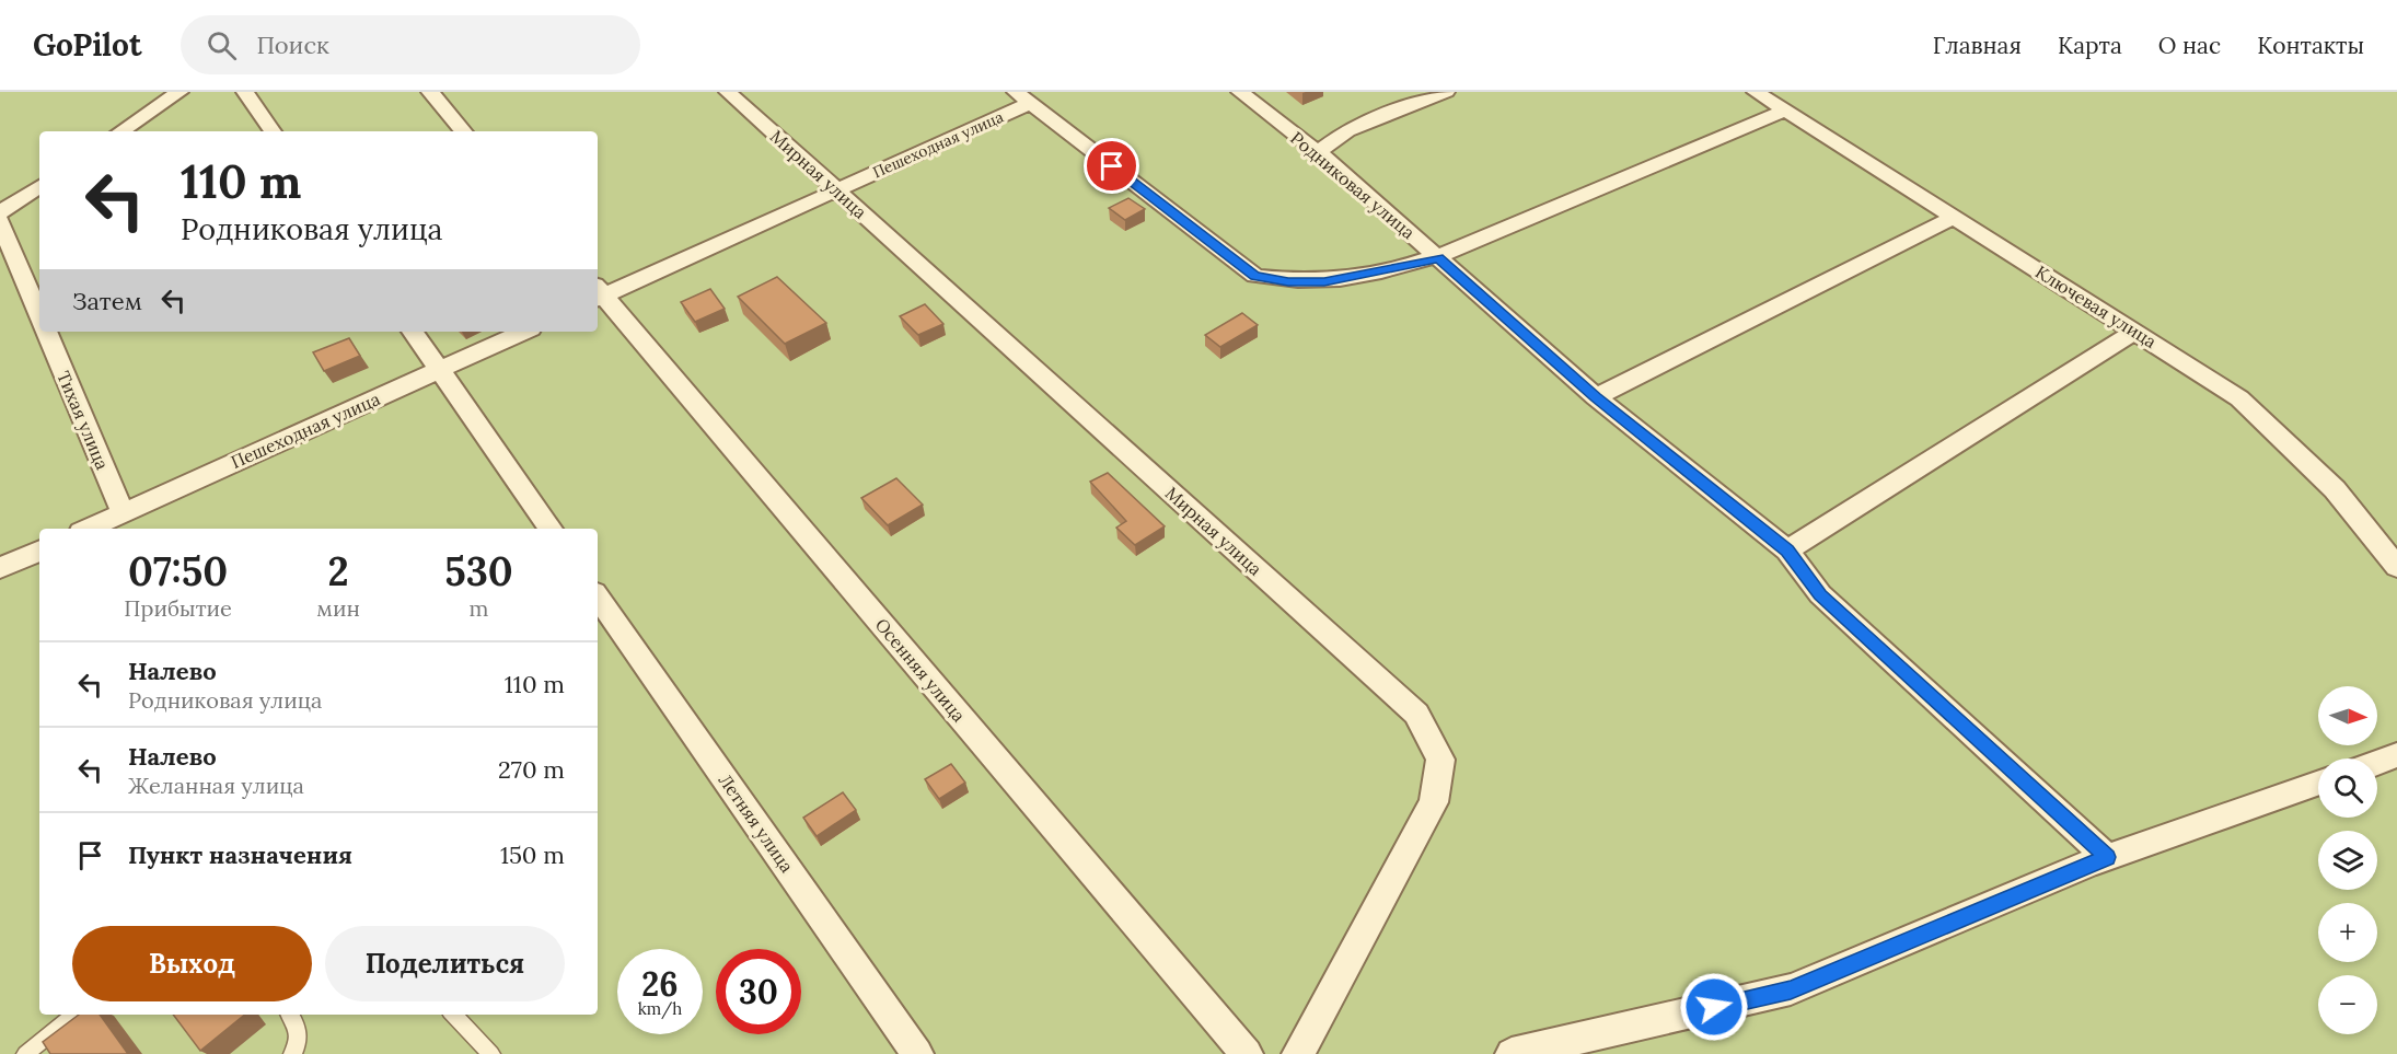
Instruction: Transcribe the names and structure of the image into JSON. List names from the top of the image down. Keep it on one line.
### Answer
{"streets":{"street":["Пешеходная улица","Мирная улица","Родниковая улица","Ключевая улица","Тихая улица","Осенняя улица","Летняя улица"]},"crossings":[["Пешеходная улица","Мирная улица"],["Пешеходная улица","Тихая улица"],["Пешеходная улица","Осенняя улица"]],"north":"right","page":{"header":"GoPilot","search":"Поиск","nav":["Главная","Карта","О нас","Контакты"],"turn":["110 m","Родниковая улица"],"then":"Затем","eta":["07:50","Прибытие","2","мин","530","m"],"list":[{"name":"Налево","note":"Родниковая улица","value":"110 m"},{"name":"Налево","note":"Желанная улица","value":"270 m"},{"name":"Пункт назначения","value":"150 m"}],"map_buttons":["+","−"],"buttons":["Выход","Поделиться"],"speed":"26 km/h","limit":"30"}}
